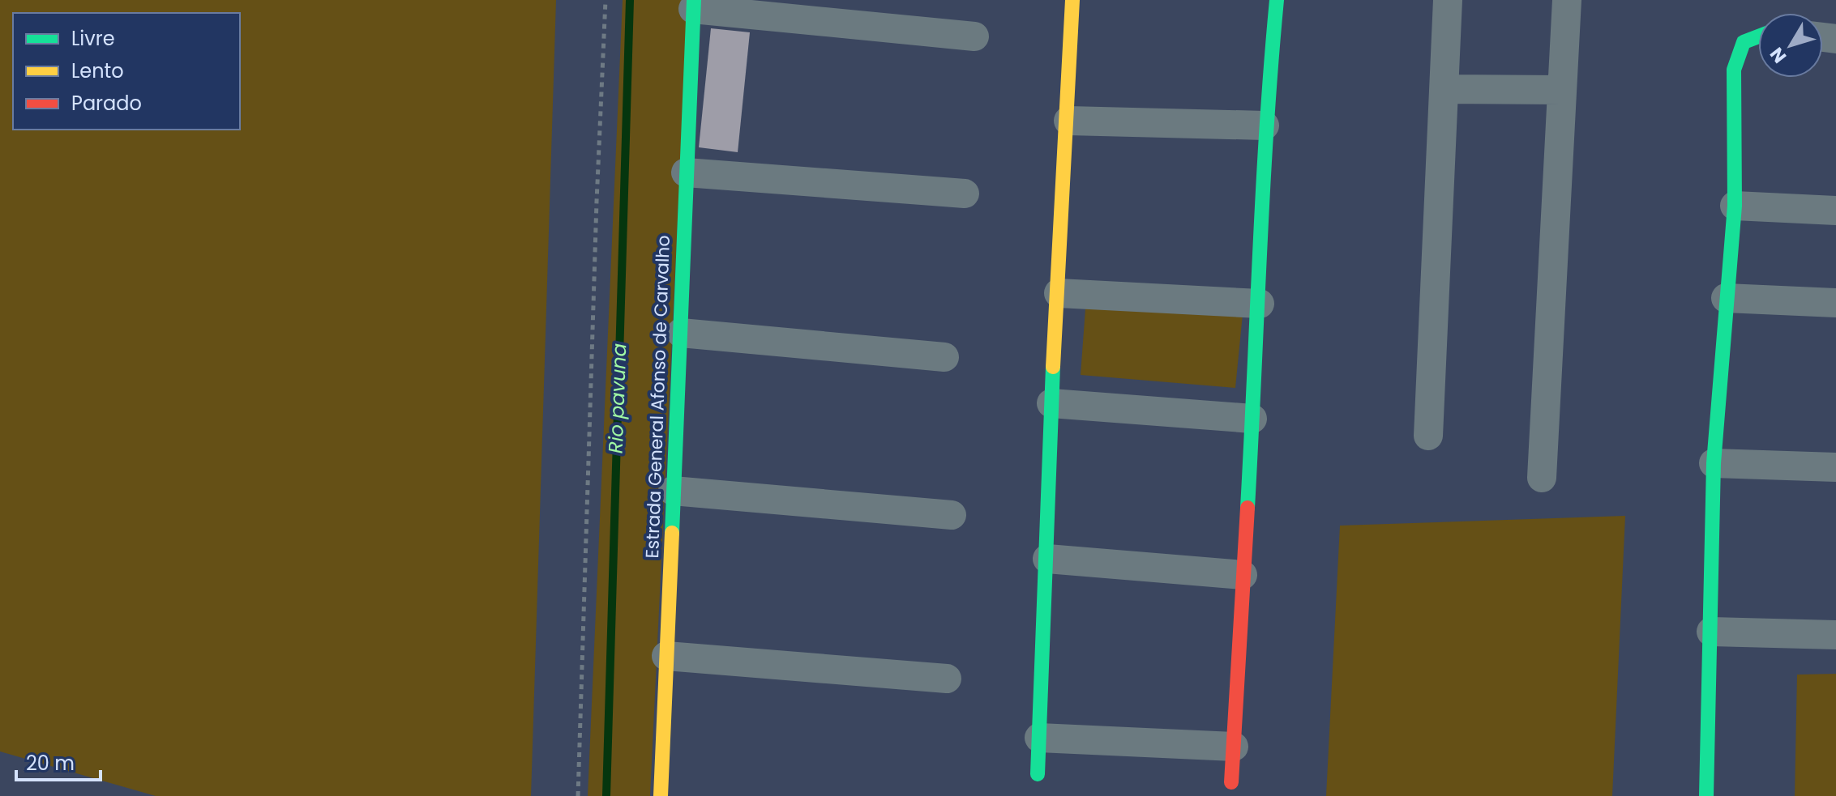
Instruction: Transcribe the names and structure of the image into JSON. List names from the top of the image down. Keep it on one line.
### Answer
{"streets":{"street":["Estrada General Afonso de Carvalho"]},"water":["Rio pavuna"],"legend":["Livre","Lento","Parado"],"scale_bar":"20 m","north":"bottom left"}
